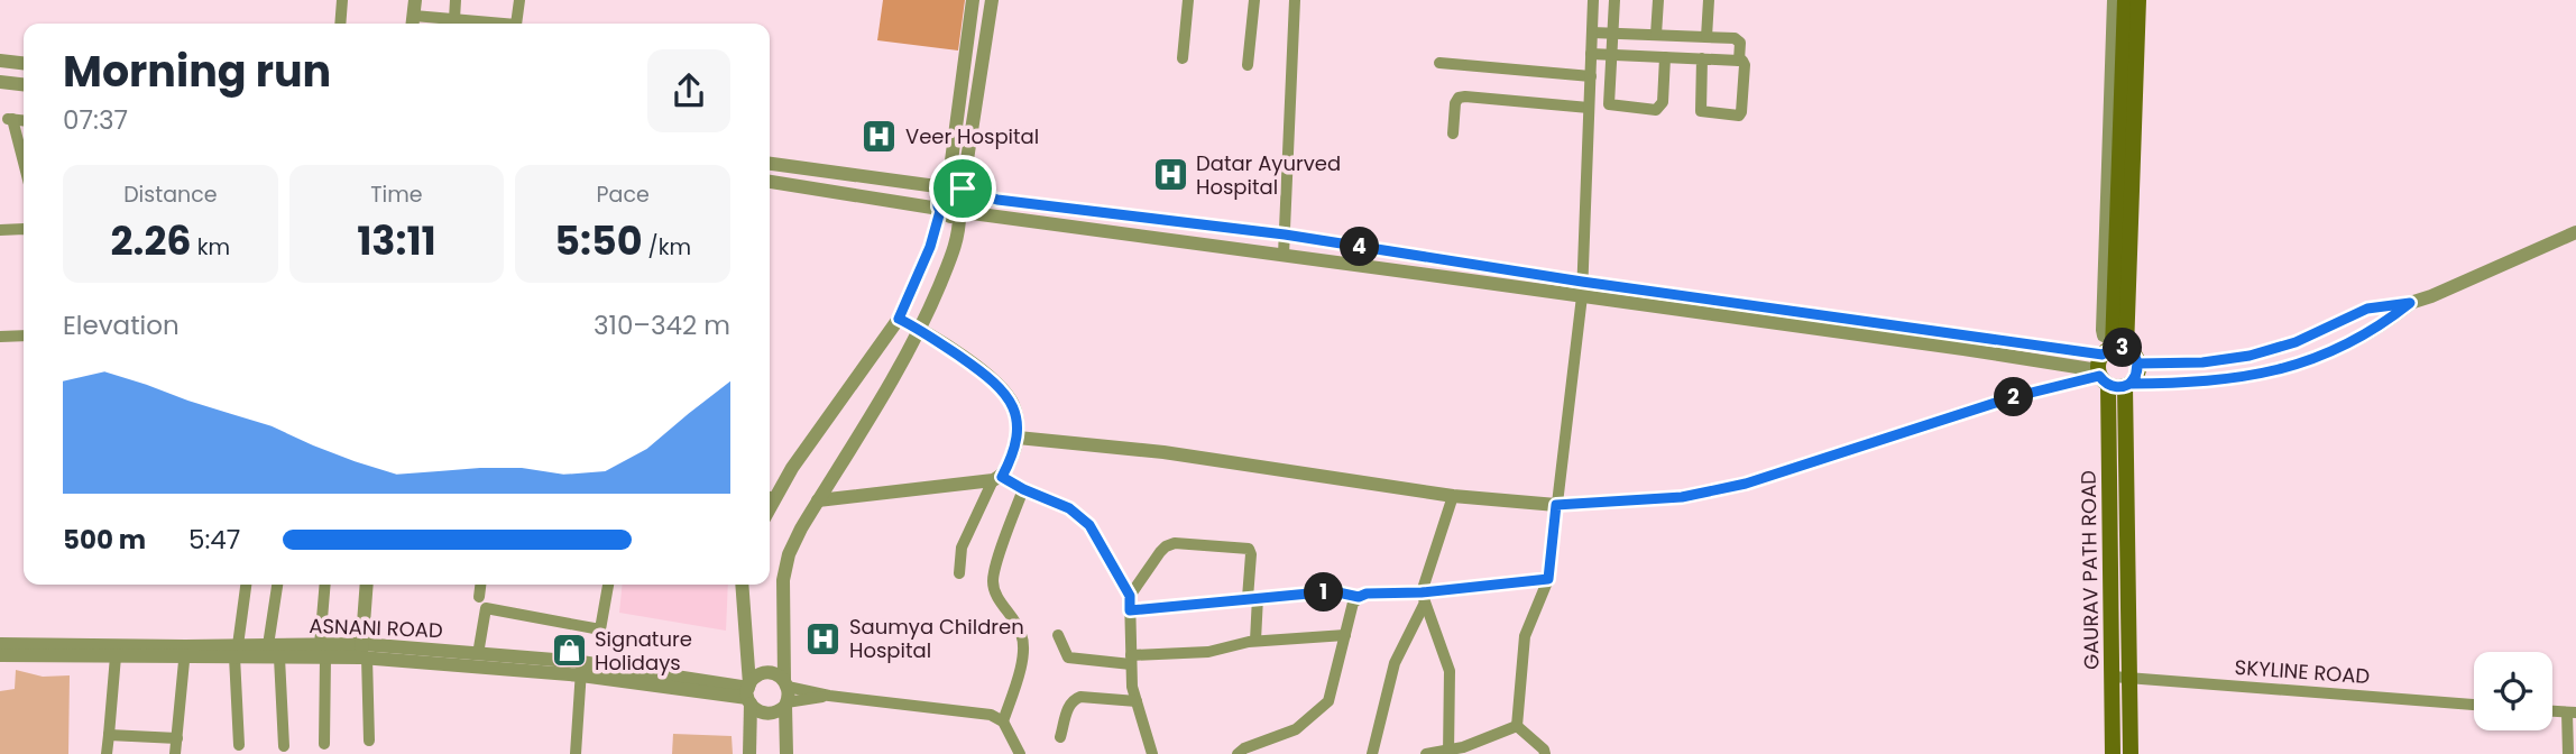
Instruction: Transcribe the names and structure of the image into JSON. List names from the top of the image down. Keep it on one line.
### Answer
{"streets":{"main road":["GAURAV PATH ROAD"],"street":["ASNANI ROAD","SKYLINE ROAD"]},"crossings":[["GAURAV PATH ROAD","SKYLINE ROAD"]],"places":{"hospital":["Veer Hospital","Datar Ayurved Hospital","Saumya Children Hospital"],"shop":["Signature Holidays"]},"page":{"heading":["Morning run","07:37"],"stats":[["Distance","2.26 km"],["Time","13:11"],["Pace","5:50 /km"]],"pins":["4","3","2","1"],"chart":["Elevation","310–342 m"],"list":[{"name":"500 m","note":"5:47"}]}}
